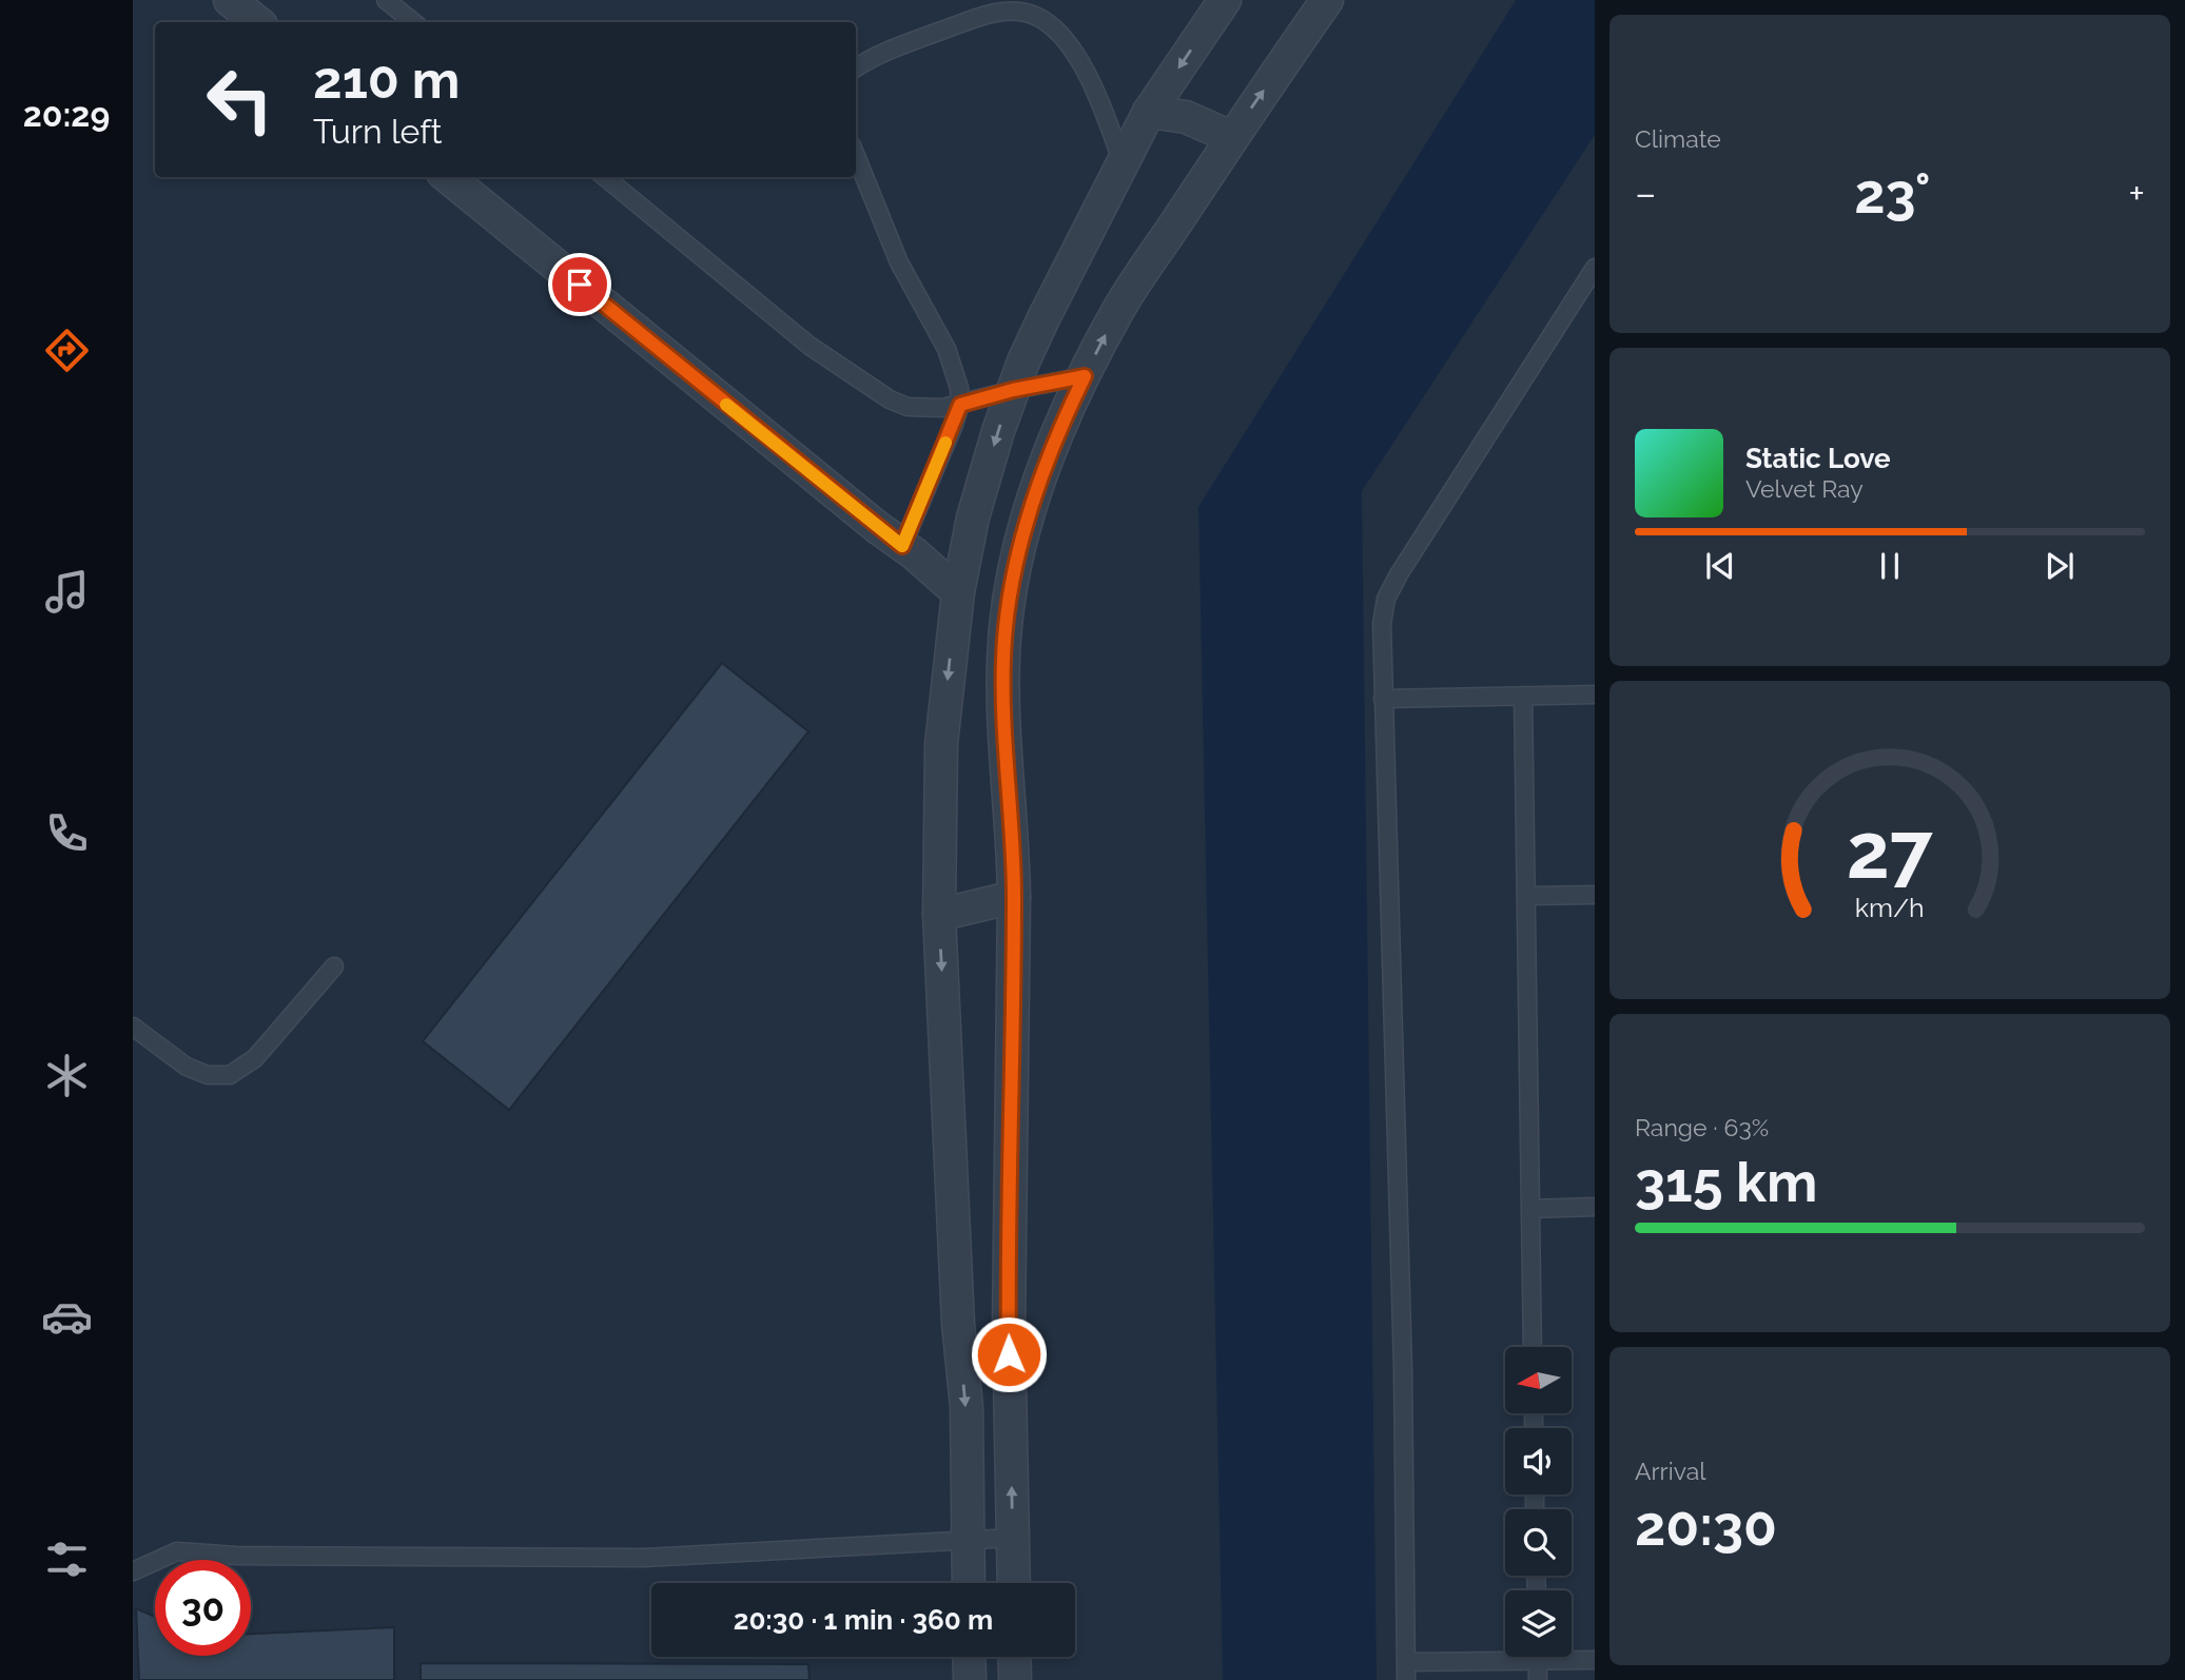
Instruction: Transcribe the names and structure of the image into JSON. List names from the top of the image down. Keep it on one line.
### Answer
{"north":"left","page":{"tabs":"20:29","tile":["Climate",["Range · 63%","315 km"],["Arrival","20:30"]],"turn":["210 m","Turn left"],"heat":["−","23°","+"],"song":["Static Love","Velvet Ray"],"limit":"30","trip":"20:30 · 1 min · 360 m","gauge":["27","km/h"]}}
